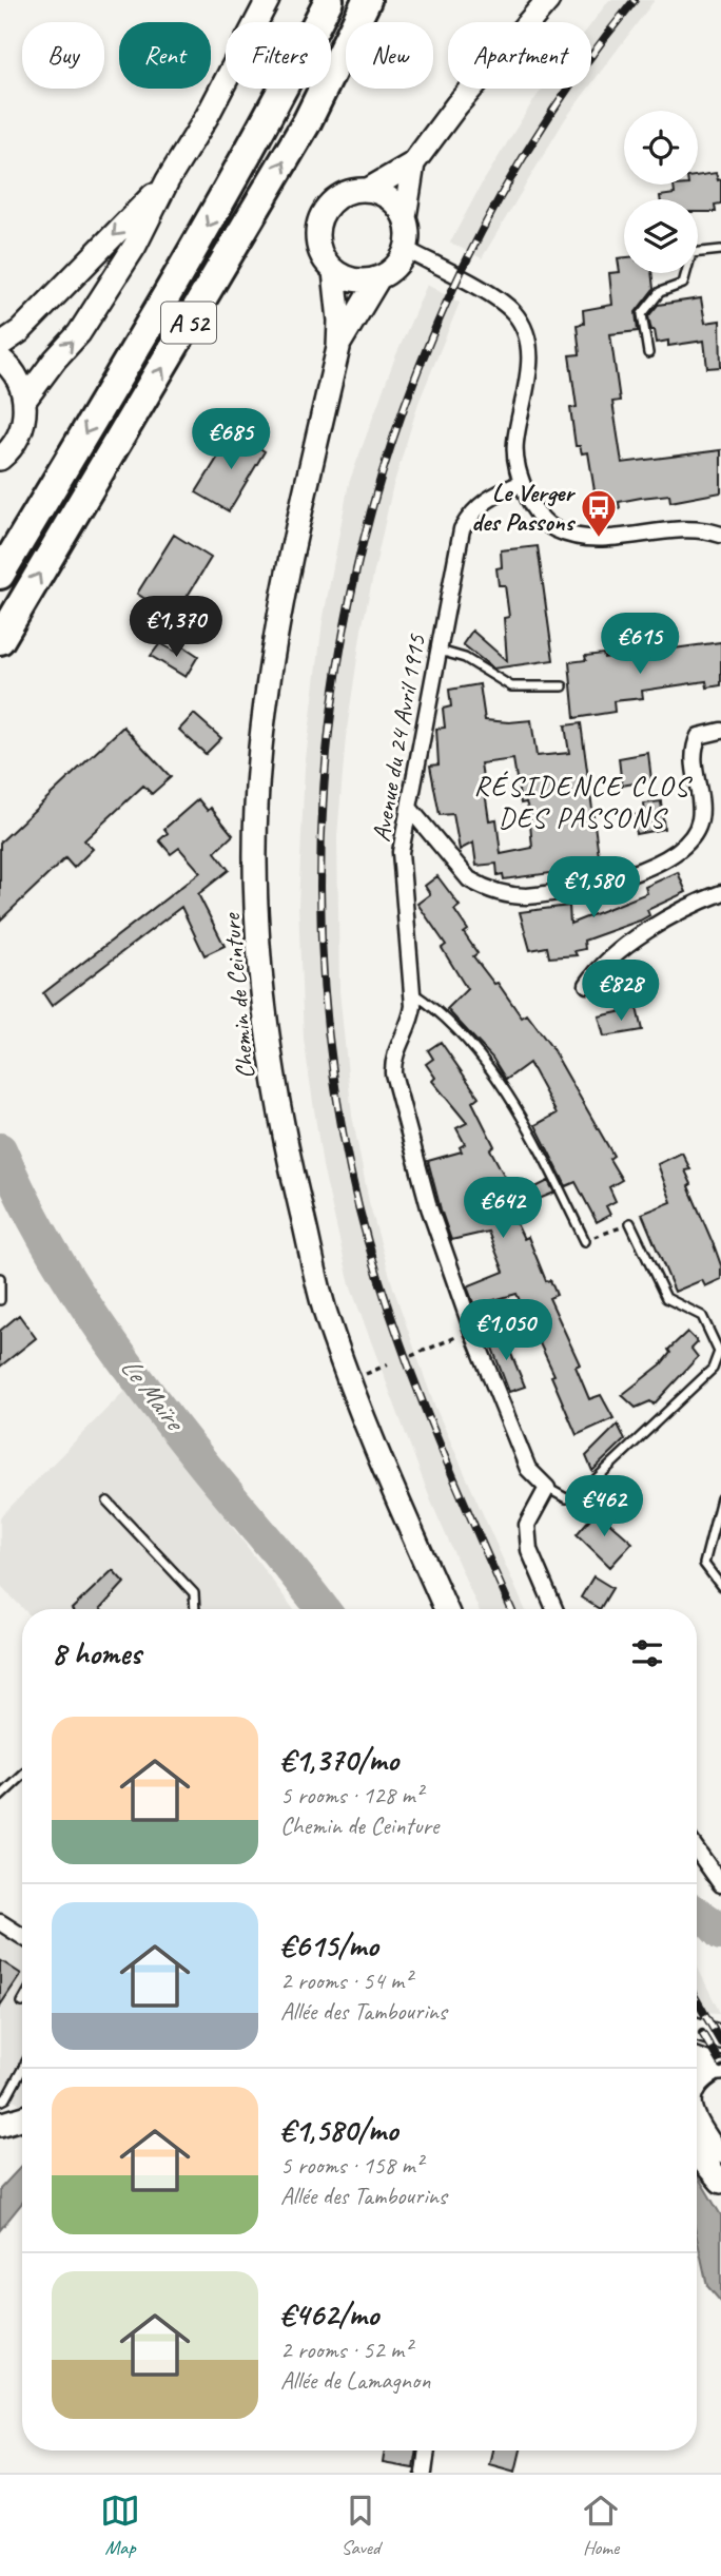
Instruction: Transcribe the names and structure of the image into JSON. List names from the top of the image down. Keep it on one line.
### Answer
{"streets":{"highway":["A 52"],"main road":["Chemin de Ceinture"],"street":["Avenue du 24 Avril 1915"]},"districts":["RÉSIDENCE CLOS DES PASSONS"],"water":["Le Maïre"],"places":{"bus stop":["Le Verger des Passons"]},"page":{"chip":["Buy","Rent","Filters","New","Apartment"],"price":["€685","€1,370","€615","€1,580","€828","€642","€1,050","€462"],"heading":"8 homes","list":[{"name":"€1,370/mo","note":"5 rooms · 128 m² · Chemin de Ceinture"},{"name":"€615/mo","note":"2 rooms · 54 m² · Allée des Tambourins"},{"name":"€1,580/mo","note":"5 rooms · 158 m² · Allée des Tambourins"},{"name":"€462/mo","note":"2 rooms · 52 m² · Allée de Lamagnon"}],"tabs":["Map","Saved","Home"]}}
